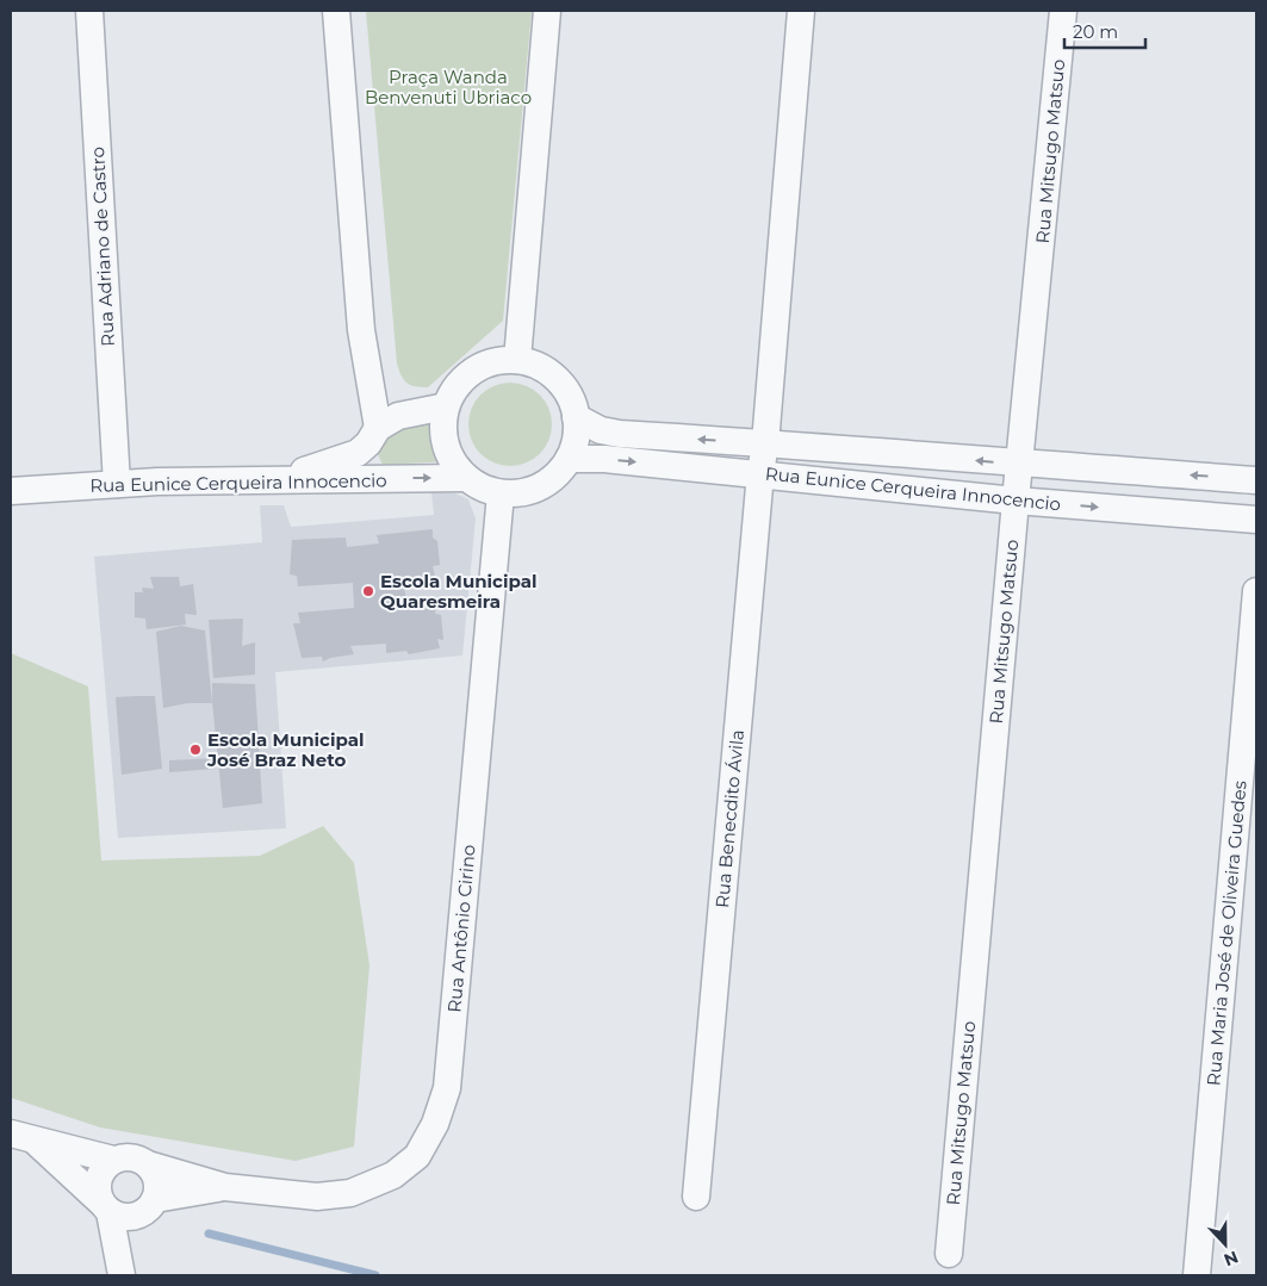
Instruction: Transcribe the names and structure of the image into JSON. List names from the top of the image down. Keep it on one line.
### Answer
{"streets":{"street":["Rua Mitsugo Matsuo","Rua Adriano de Castro","Rua Eunice Cerqueira Innocencio","Rua Benecdito Ávila","Rua Antônio Cirino","Rua Maria José de Oliveira Guedes"]},"crossings":[["Rua Mitsugo Matsuo","Rua Eunice Cerqueira Innocencio"],["Rua Adriano de Castro","Rua Eunice Cerqueira Innocencio"],["Rua Eunice Cerqueira Innocencio","Rua Benecdito Ávila"],["Rua Eunice Cerqueira Innocencio","Rua Antônio Cirino"]],"parks":["Praça Wanda Benvenuti Ubriaco"],"places":["Escola Municipal Quaresmeira","Escola Municipal José Braz Neto"],"scale_bar":"20 m","north":"bottom"}
